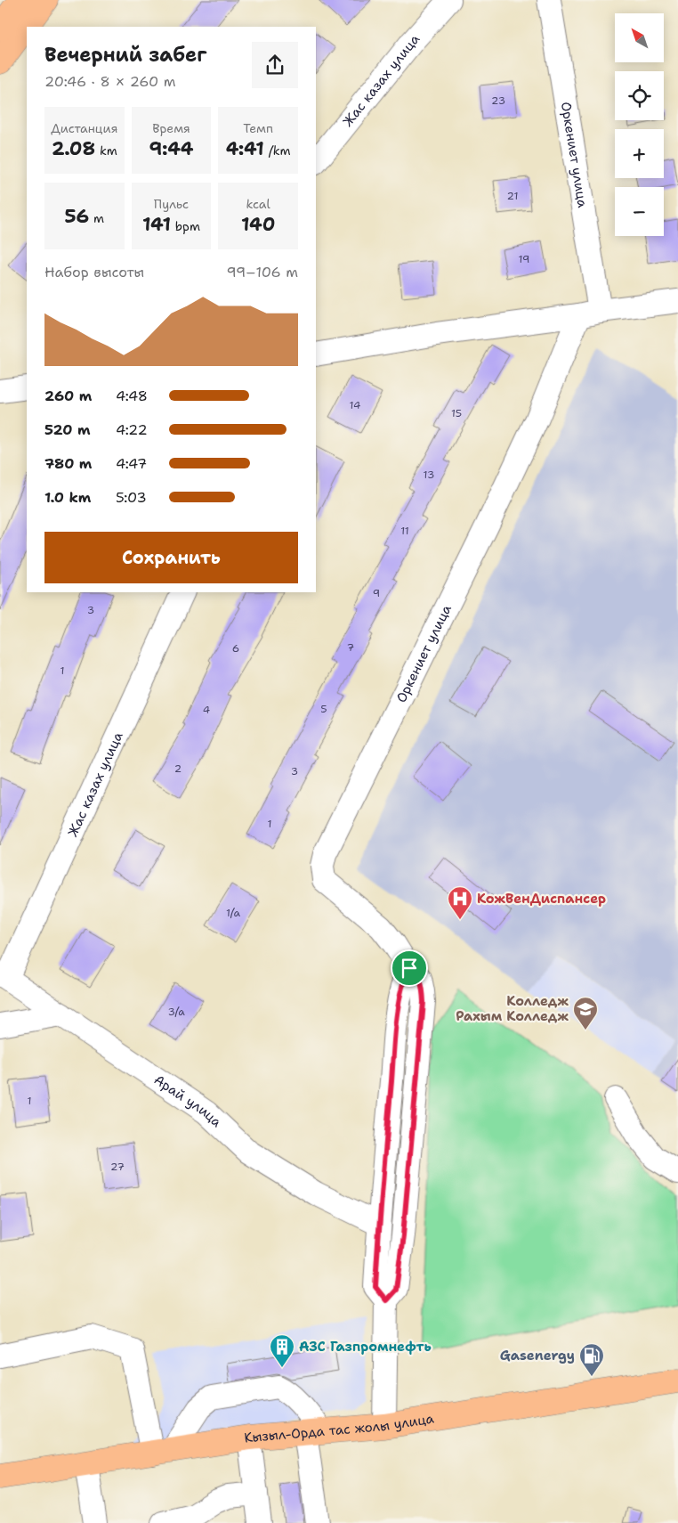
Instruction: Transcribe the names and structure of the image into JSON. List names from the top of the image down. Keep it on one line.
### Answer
{"streets":{"main road":["Кызыл-Орда тас жолы улица"],"street":["Жас казах улица","Оркениет улица","Арай улица"]},"crossings":[["Жас казах улица","Арай улица"],["Оркениет улица","Кызыл-Орда тас жолы улица"]],"places":{"hospital":["КожВенДиспансер"],"school or university":["Колледж Рахым Колледж"],"building":["АЗС Газпромнефть"],"fuel station":["Gasenergy"]},"house_numbers":["23","21","19","14","15","13","11","9","3","7","6","1","5","4","2","3","1","1/а","3/а","1","27"],"north":"top left","page":{"map_buttons":["+","−"],"heading":["Вечерний забег","20:46 · 8 × 260 m"],"stats":[["Дистанция","2.08 km"],["Время","9:44"],["Темп","4:41 /km"],["56 m"],["Пульс","141 bpm"],["kcal","140"]],"chart":["Набор высоты","99–106 m"],"list":[{"name":"260 m","note":"4:48"},{"name":"520 m","note":"4:22"},{"name":"780 m","note":"4:47"},{"name":"1.0 km","note":"5:03"}],"buttons":"Сохранить"}}
